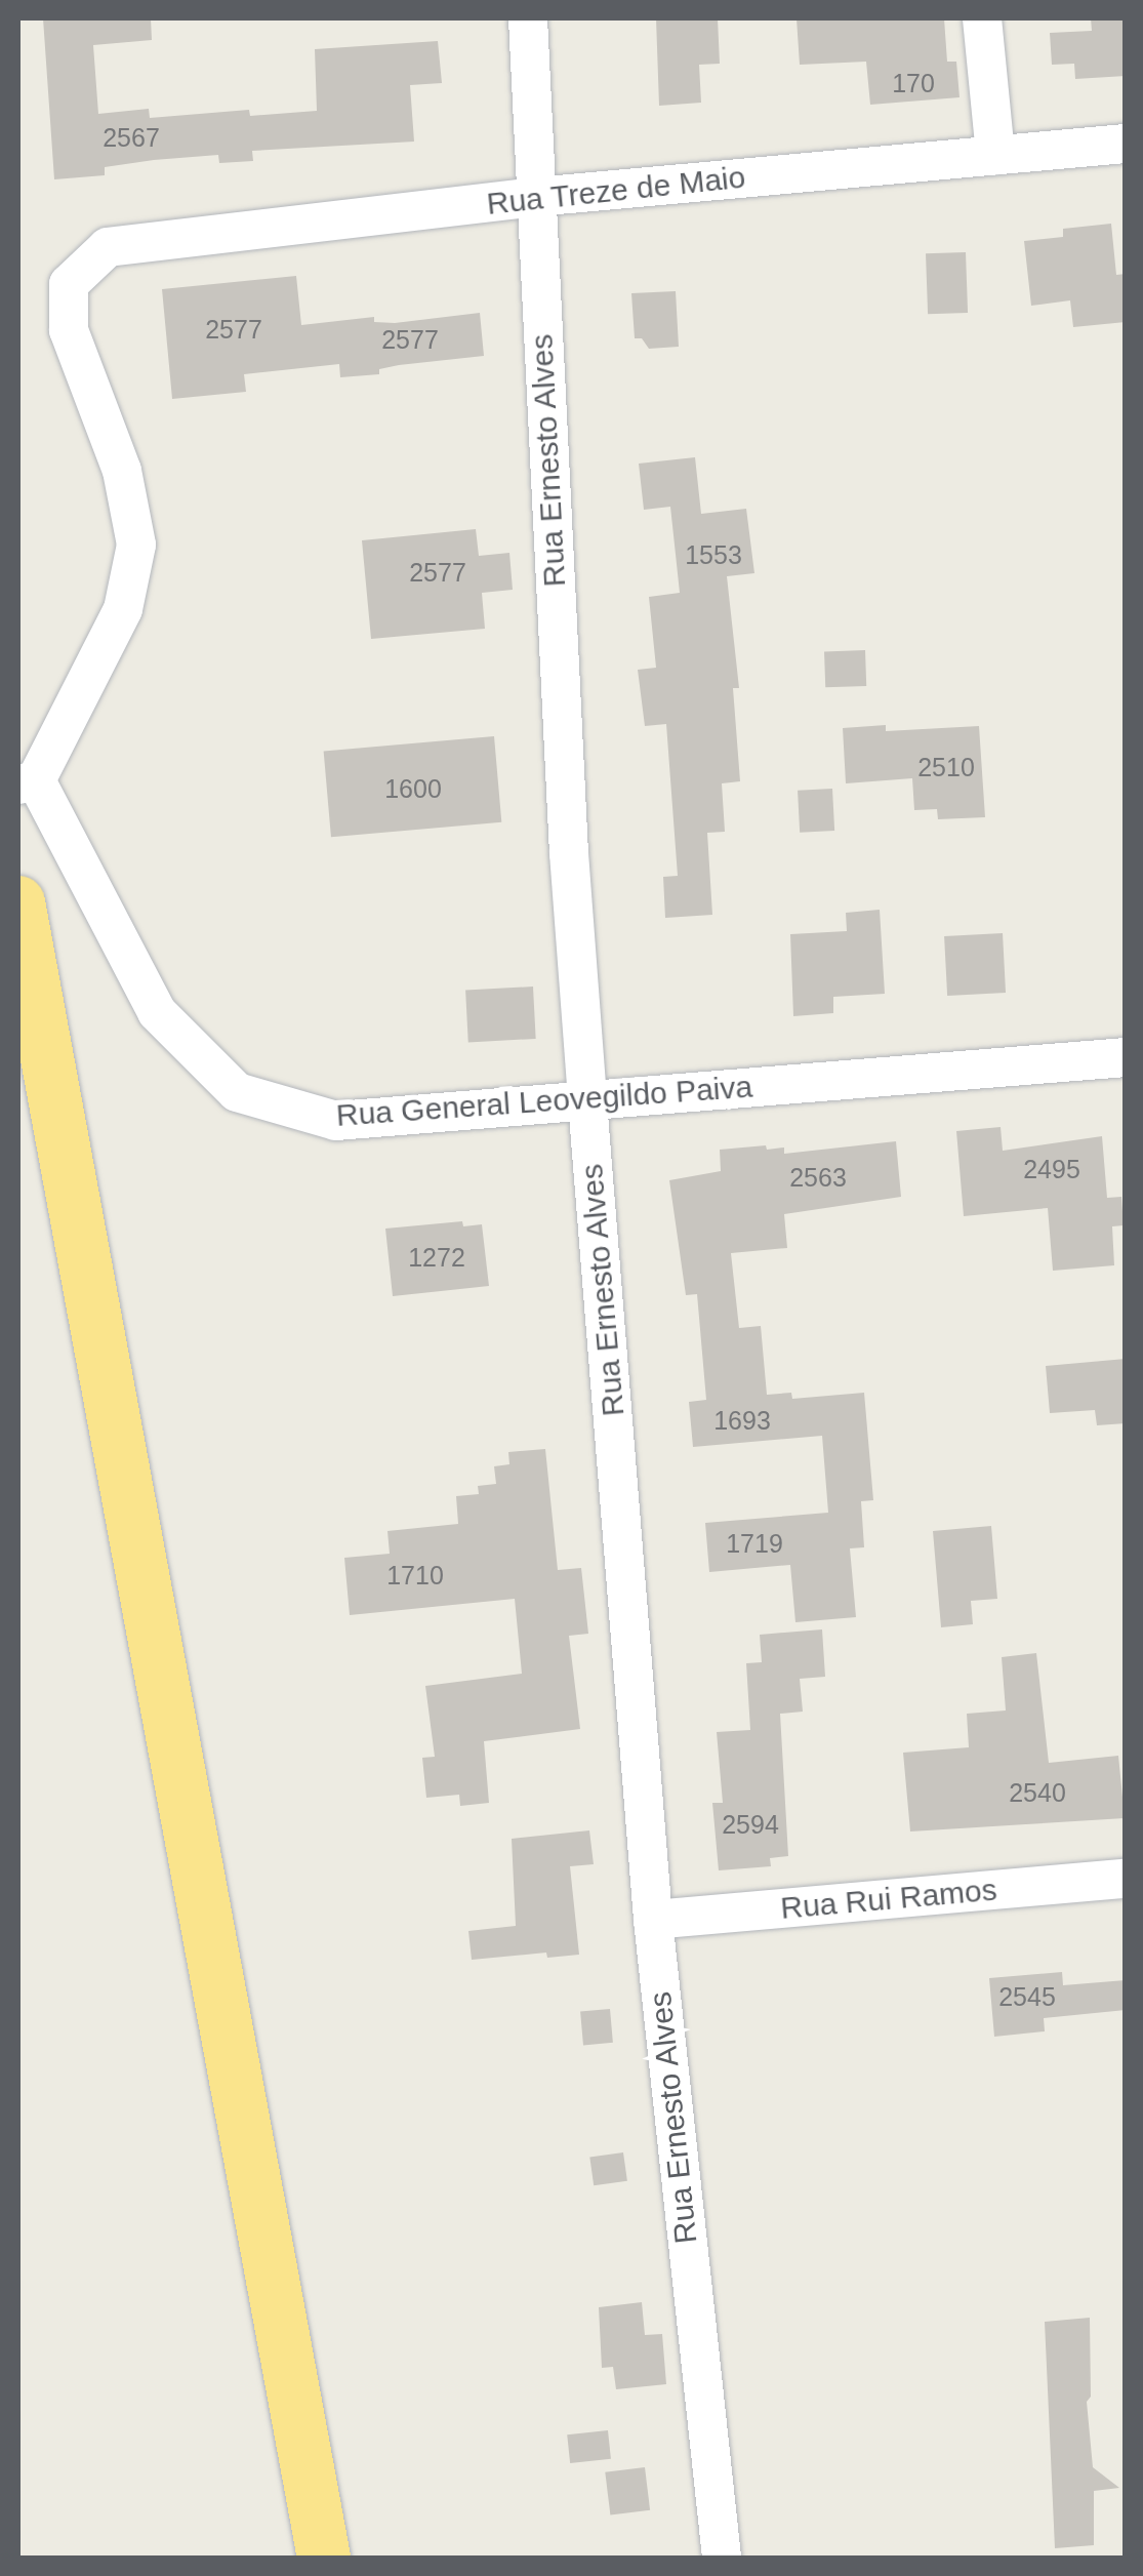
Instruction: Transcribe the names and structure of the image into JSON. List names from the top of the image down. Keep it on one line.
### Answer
{"streets":{"street":["Rua Treze de Maio","Rua Ernesto Alves","Rua General Leovegildo Paiva","Rua Rui Ramos"]},"crossings":[["Rua Treze de Maio","Rua Ernesto Alves"],["Rua Treze de Maio","Rua General Leovegildo Paiva"],["Rua Ernesto Alves","Rua General Leovegildo Paiva"],["Rua Ernesto Alves","Rua Rui Ramos"]],"house_numbers":["170","2567","2577","2577","1553","2577","2510","1600","2495","2563","1272","1693","1719","1710","2540","2594","2545"]}
